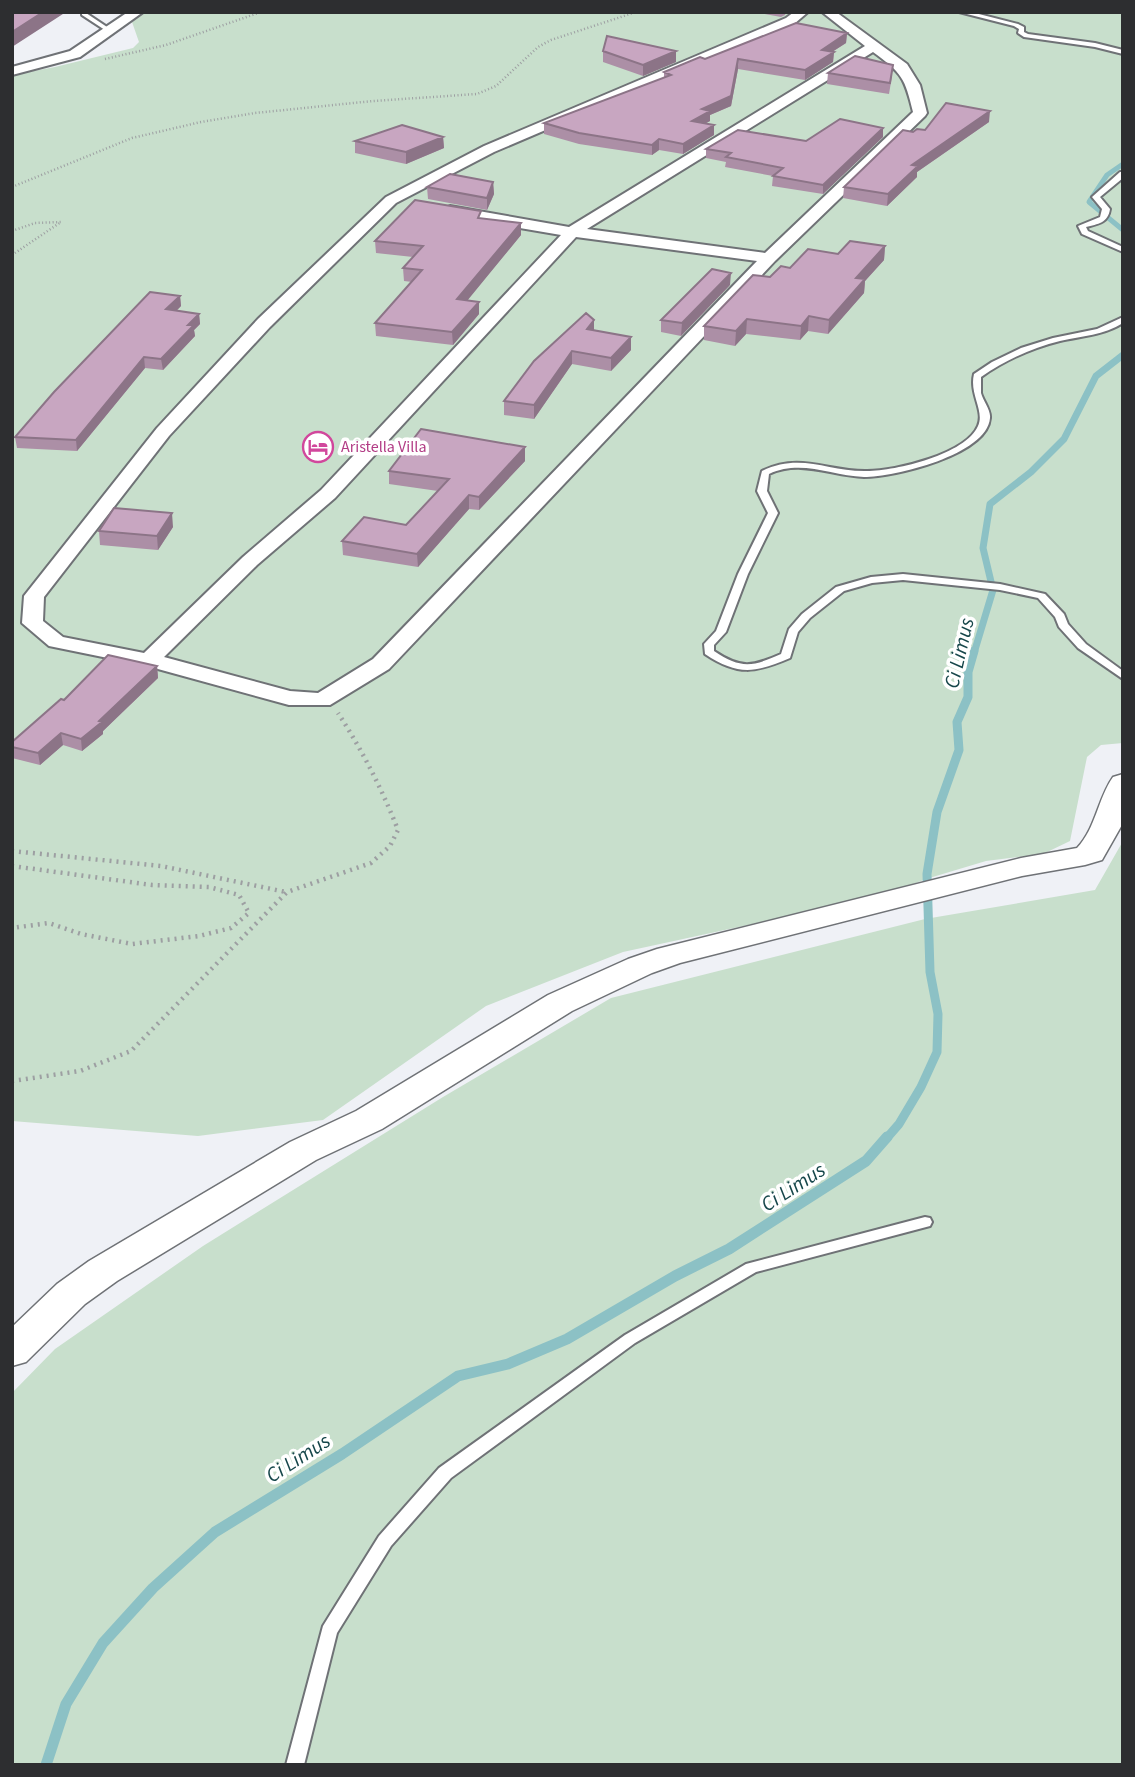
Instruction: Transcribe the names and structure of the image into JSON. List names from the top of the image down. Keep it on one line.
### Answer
{"water":["Ci Limus"],"places":{"hotel":["Aristella Villa"]}}
